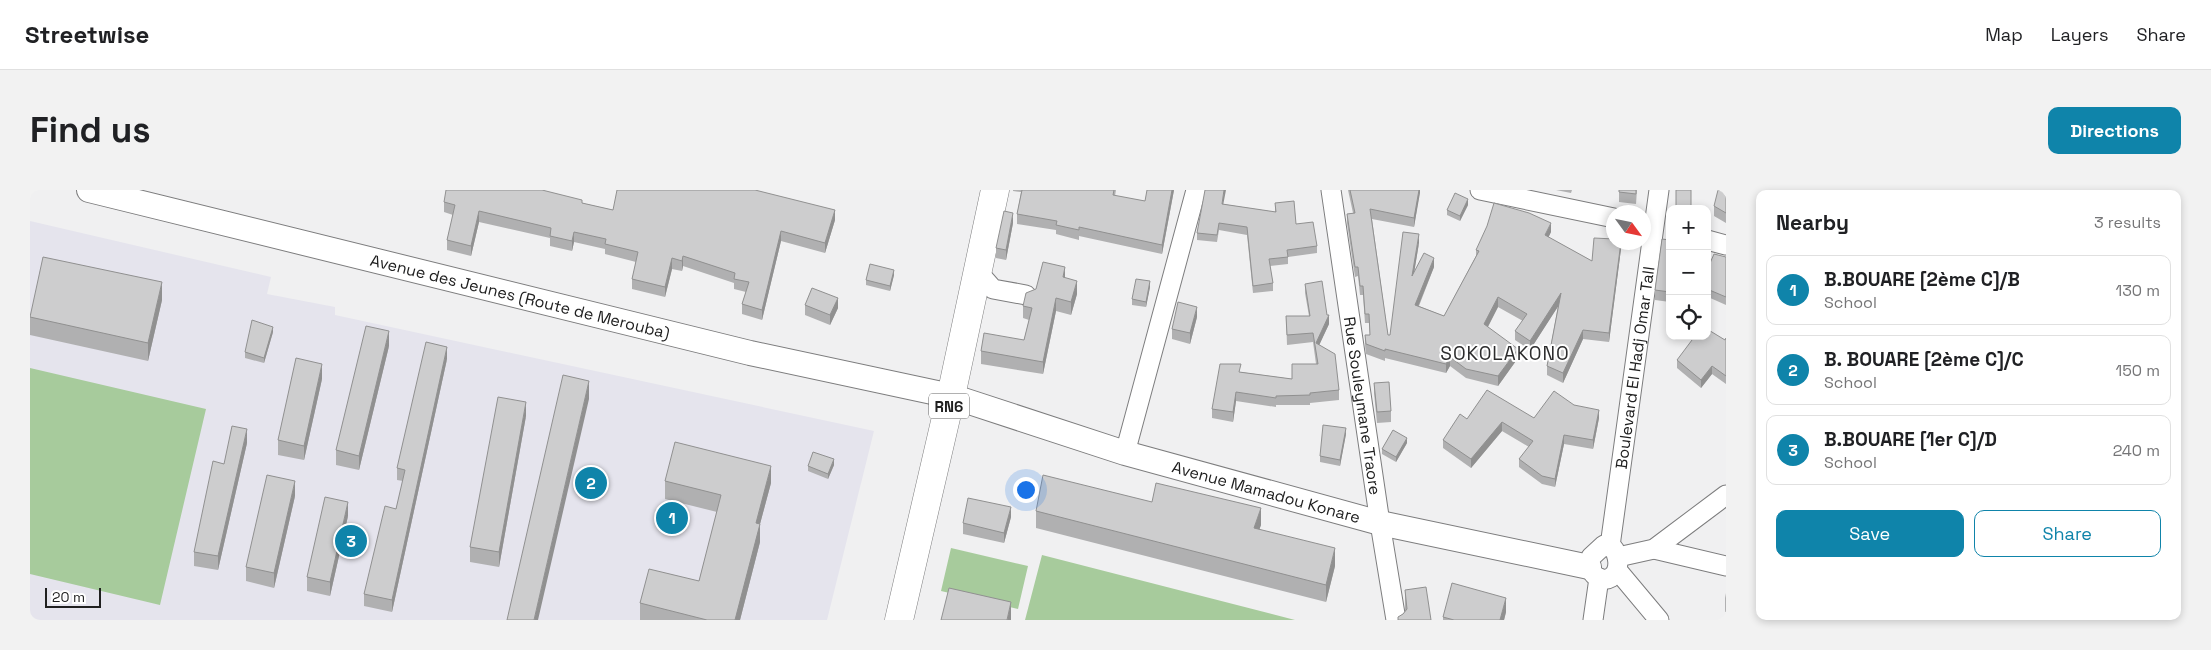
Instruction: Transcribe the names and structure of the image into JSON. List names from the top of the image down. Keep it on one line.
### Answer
{"streets":{"highway":["RN6"],"main road":["Avenue des Jeunes (Route de Merouba)","Avenue Mamadou Konare"],"street":["Boulevard El Hadj Omar Tall","Rue Souleymane Traore"]},"crossings":[["Avenue des Jeunes (Route de Merouba)","RN6"],["Avenue des Jeunes (Route de Merouba)","Avenue Mamadou Konare"],["Rue Souleymane Traore","Avenue Mamadou Konare"],["RN6","Avenue Mamadou Konare"]],"districts":["SOKOLAKONO"],"scale_bar":"20 m","north":"bottom right","page":{"header":"Streetwise","nav":["Map","Layers","Share"],"buttons":["Directions",["Save","Share"]],"title":"Find us","heading":["Nearby","3 results"],"map_buttons":["+","−"],"list":[{"mark":"1","name":"B.BOUARE [2ème C]/B","note":"School","value":"130 m"},{"mark":"2","name":"B. BOUARE [2ème C]/C","note":"School","value":"150 m"},{"mark":"3","name":"B.BOUARE [1er C]/D","note":"School","value":"240 m"}],"pins":["2","1","3"],"scale":"20 m"}}
